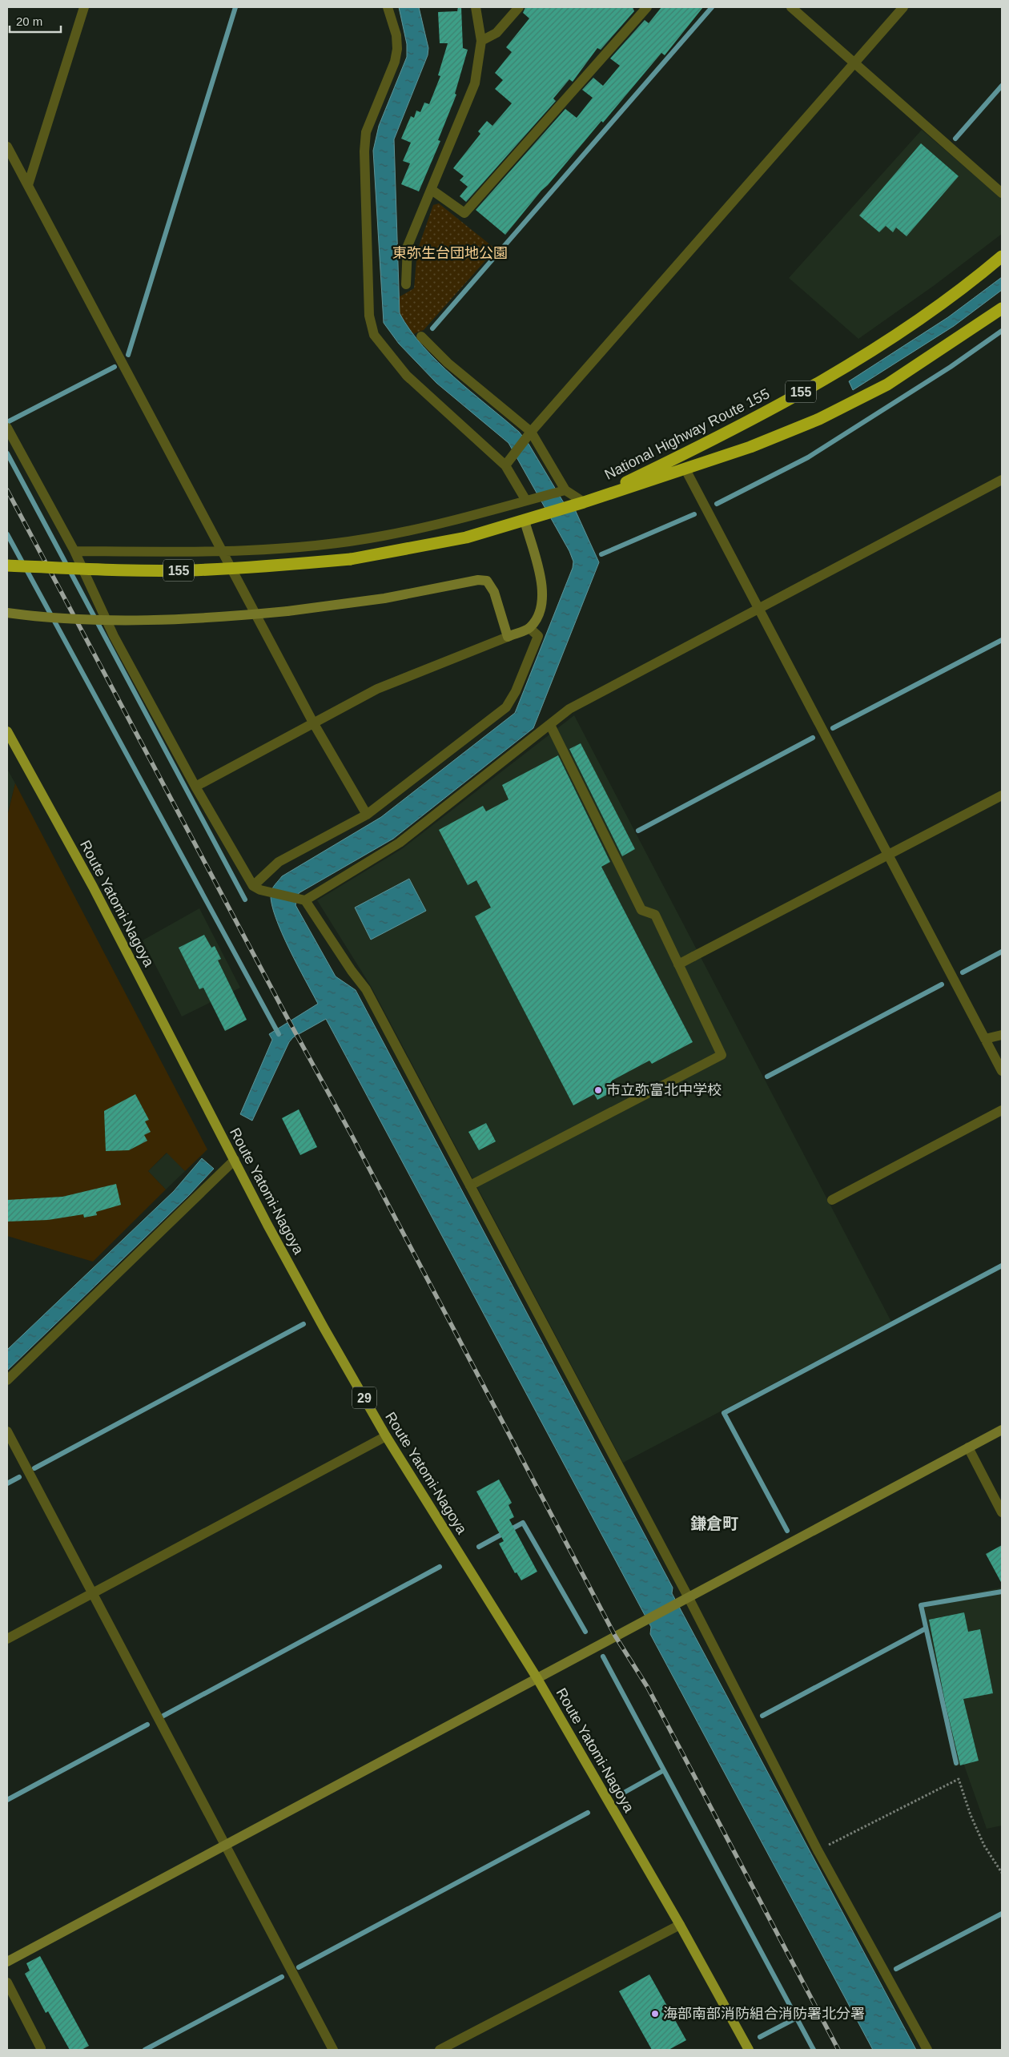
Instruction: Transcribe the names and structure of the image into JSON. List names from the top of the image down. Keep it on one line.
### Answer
{"streets":{"highway":["155","National Highway Route 155"],"main road":["Route Yatomi-Nagoya","29"]},"districts":["鎌倉町"],"parks":["東弥生台団地公園"],"places":["市立弥富北中学校","海部南部消防組合消防署北分署"],"scale_bar":"20 m"}
